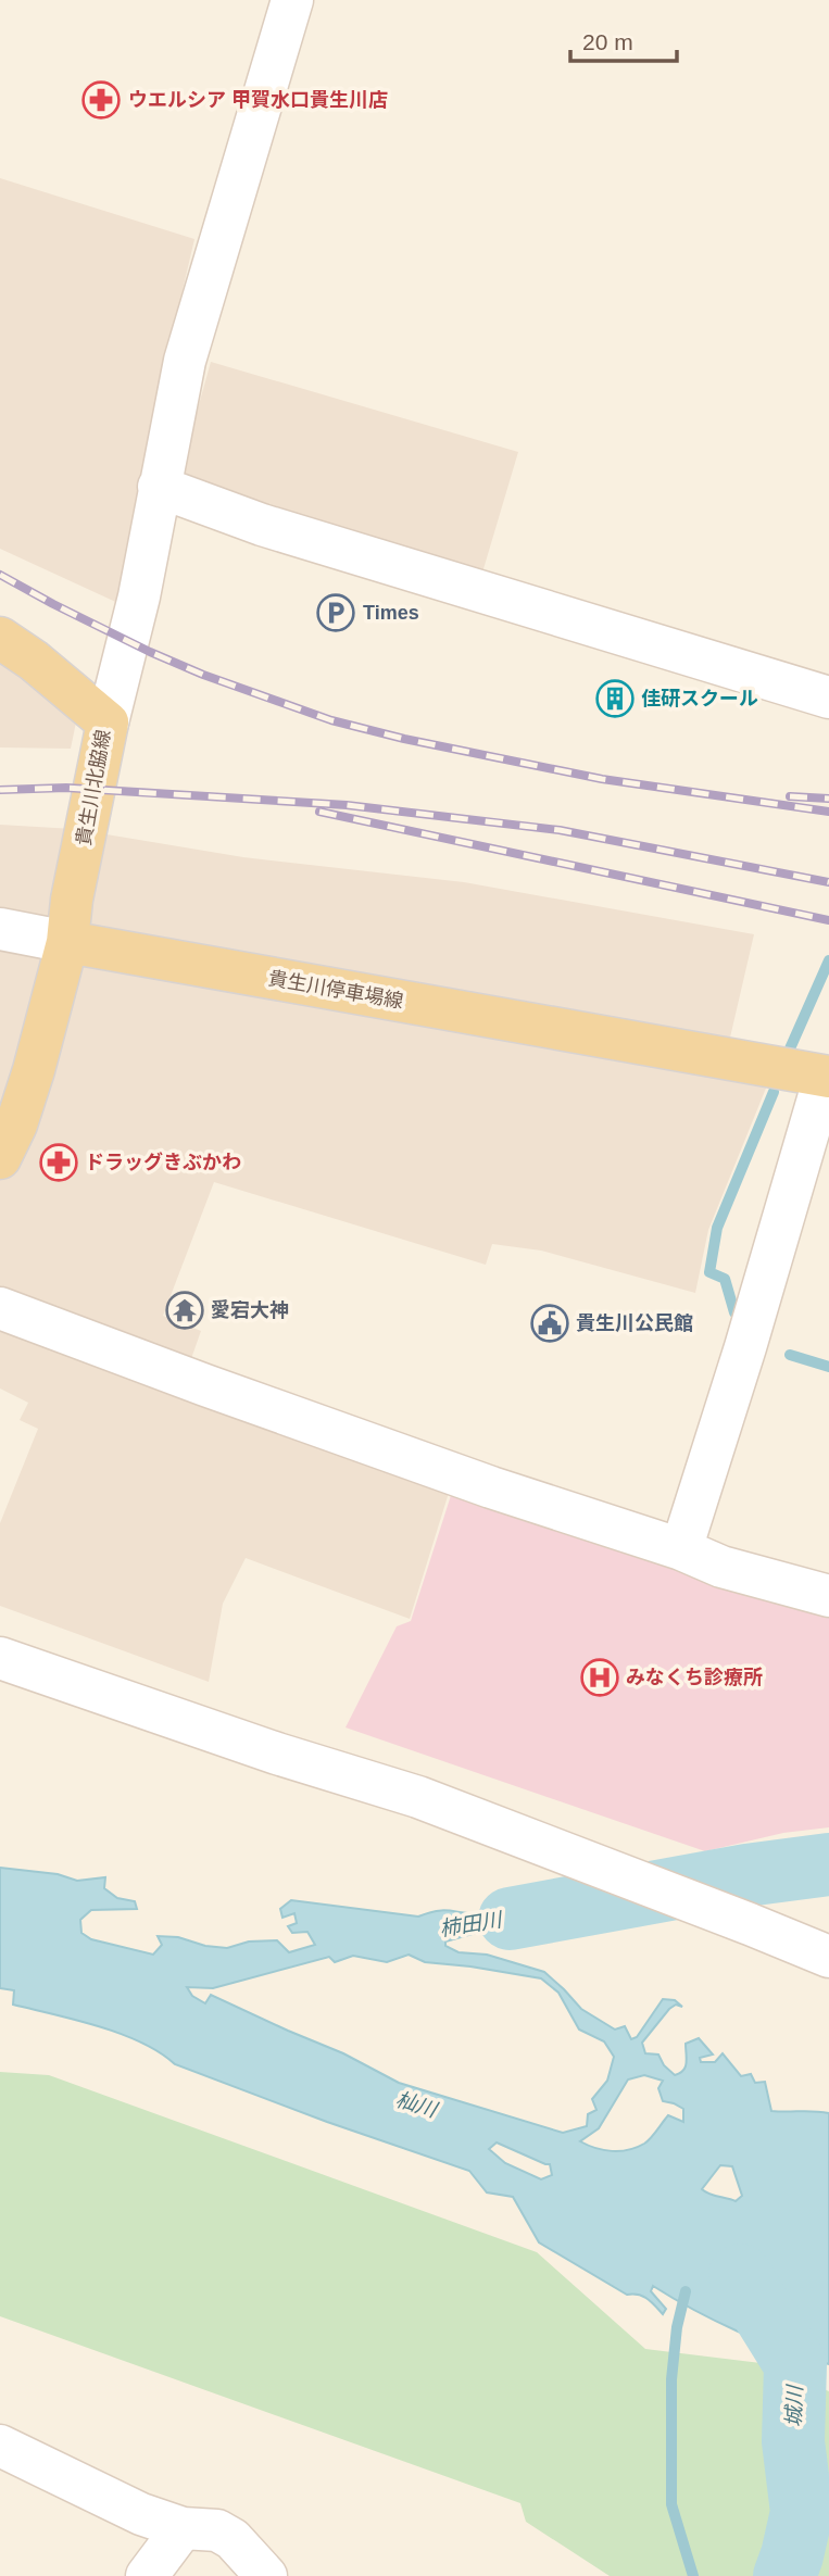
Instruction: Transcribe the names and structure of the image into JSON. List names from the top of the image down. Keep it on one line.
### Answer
{"streets":{"main road":["貴生川北脇線","貴生川停車場線"]},"crossings":[["貴生川北脇線","貴生川停車場線"]],"water":["柿田川","杣川","城川"],"places":{"pharmacy":["ウエルシア 甲賀水口貴生川店","ドラッグきぶかわ"],"parking":["Times"],"building":["佳研スクール"],"temple":["愛宕大神"],"public building":["貴生川公民館"],"hospital":["みなくち診療所"]},"scale_bar":"20 m"}
